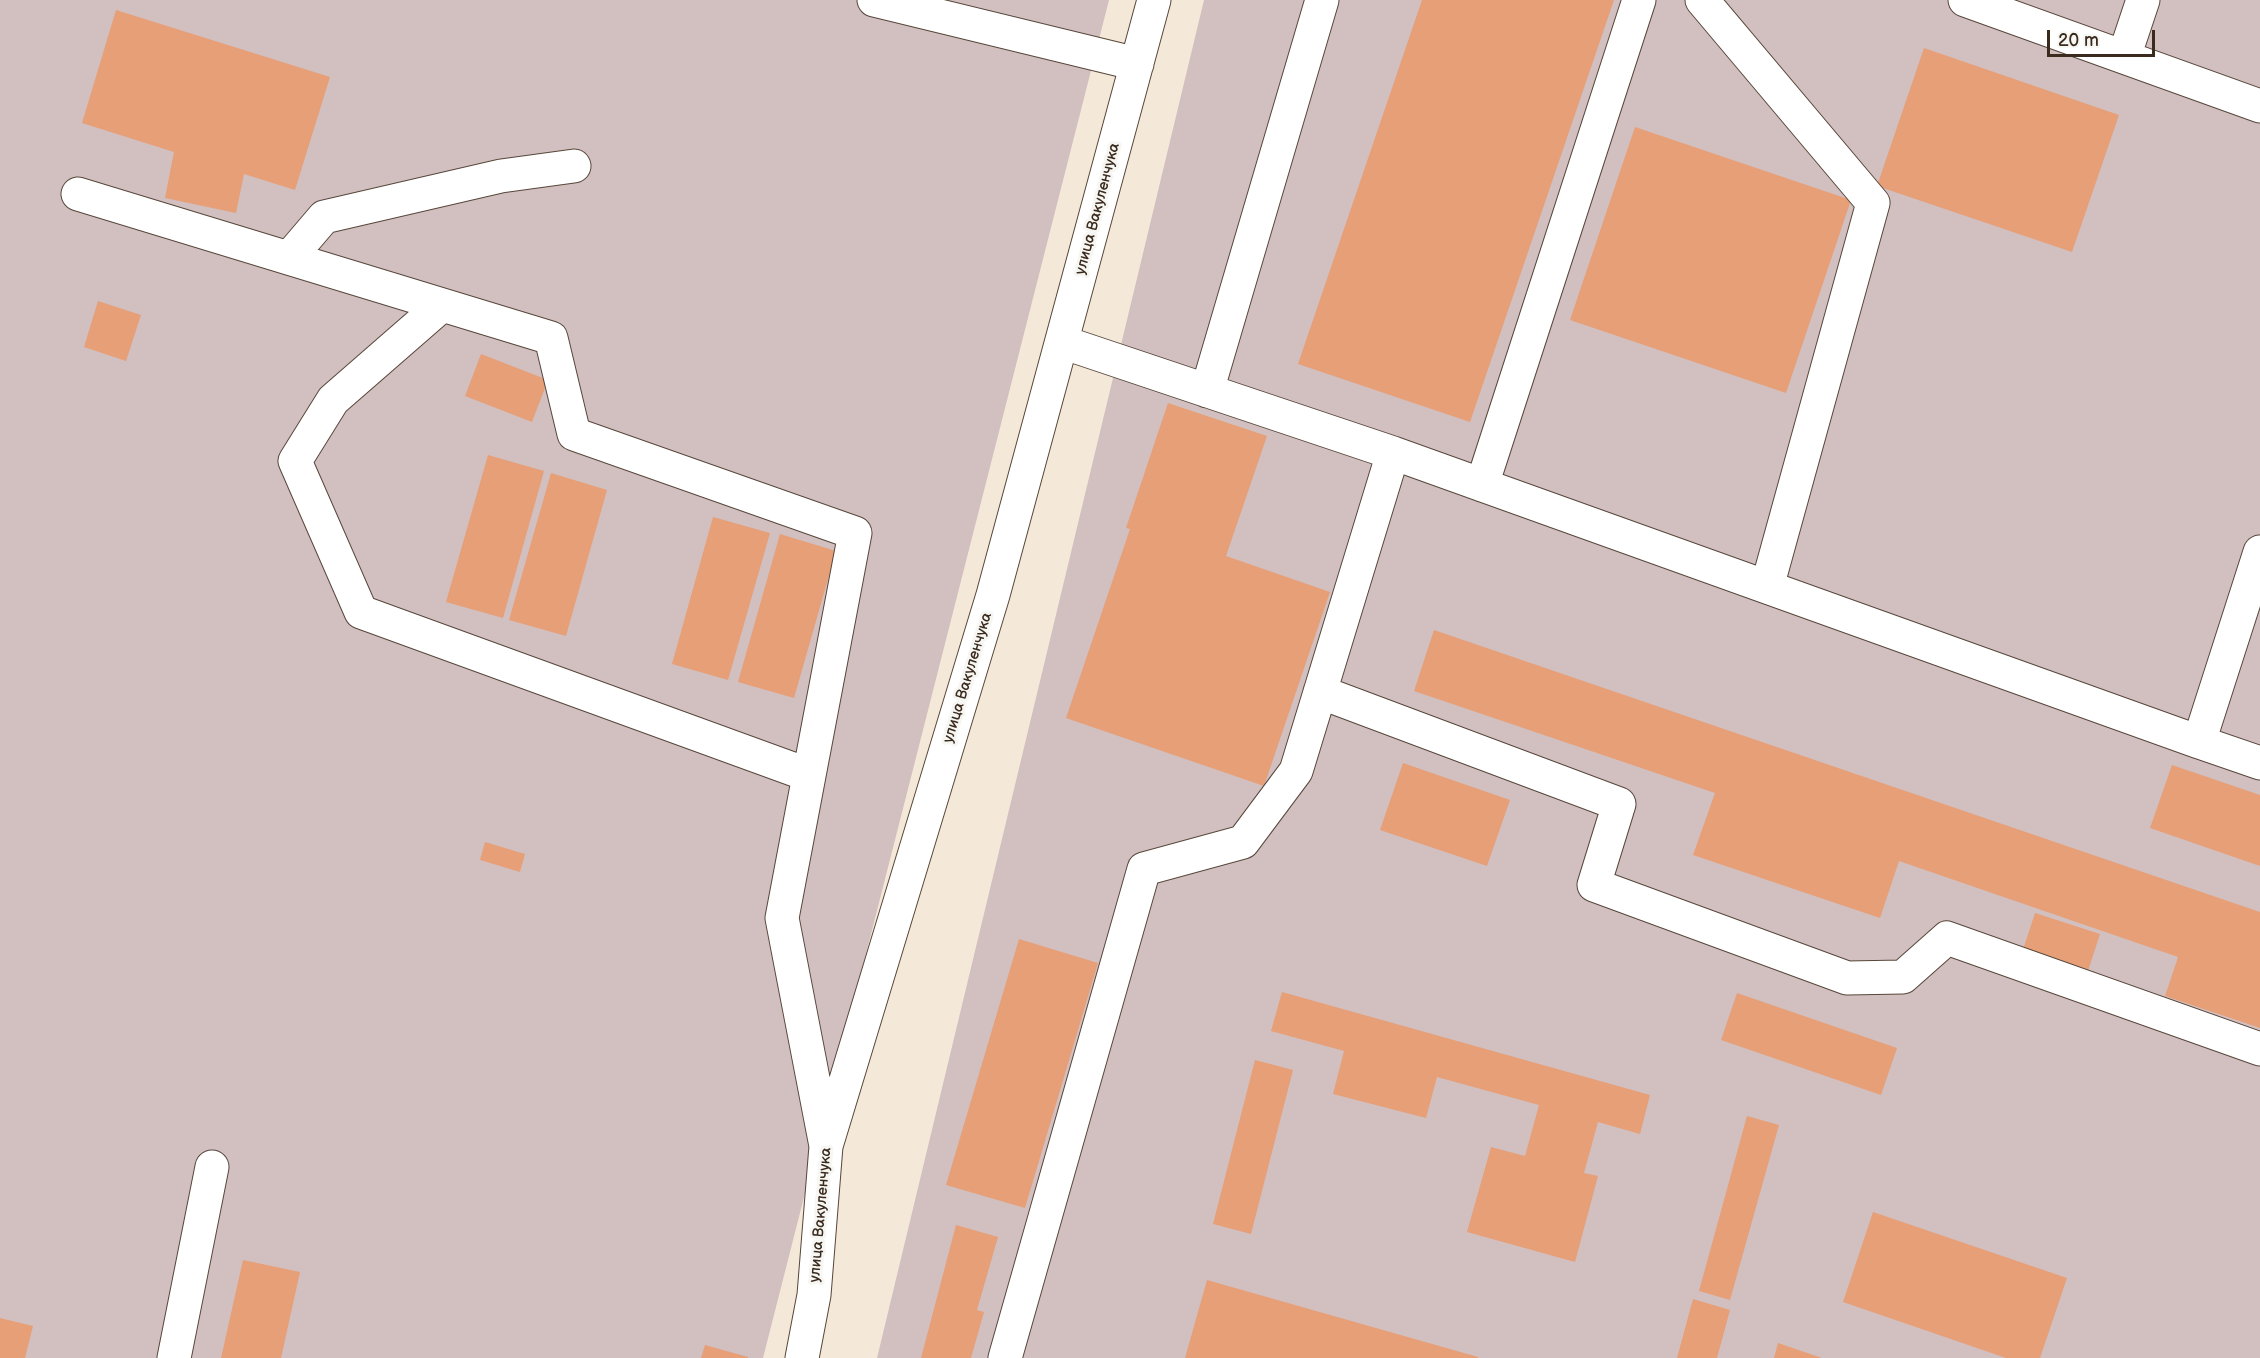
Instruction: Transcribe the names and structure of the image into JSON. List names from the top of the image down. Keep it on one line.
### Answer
{"streets":{"street":["улица Вакуленчука"]},"scale_bar":"20 m"}
